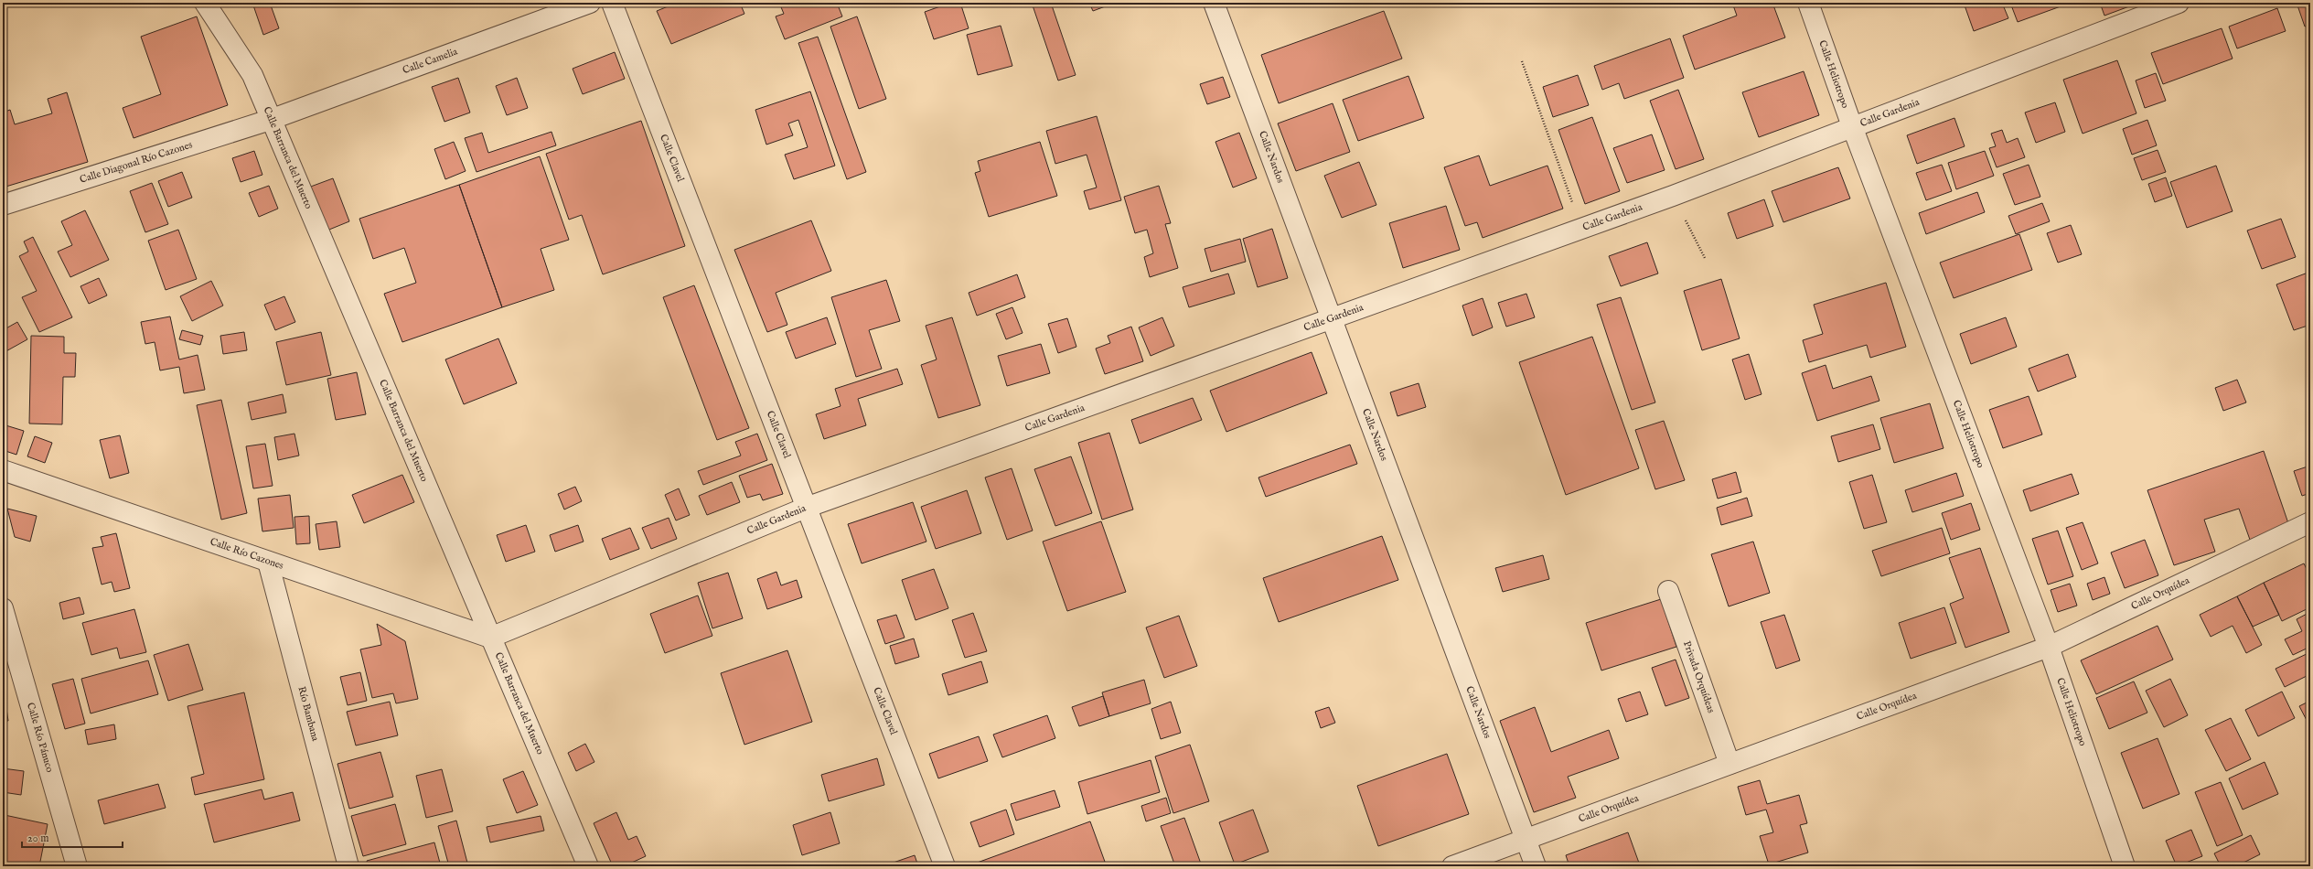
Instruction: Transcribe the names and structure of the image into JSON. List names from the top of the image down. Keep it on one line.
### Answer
{"streets":{"street":["Calle Camelia","Calle Heliotropo","Calle Gardenia","Calle Nardos","Calle Barranca del Muerto","Calle Clavel","Calle Diagonal Río Cazones","Calle Río Cazones","Calle Orquídea","Privada Orquídeas","Río Bambana","Calle Río Pánuco"]},"crossings":[["Calle Camelia","Calle Barranca del Muerto"],["Calle Camelia","Calle Diagonal Río Cazones"],["Calle Heliotropo","Calle Gardenia"],["Calle Heliotropo","Calle Orquídea"],["Calle Gardenia","Calle Nardos"],["Calle Gardenia","Calle Barranca del Muerto"],["Calle Gardenia","Calle Clavel"],["Calle Gardenia","Calle Río Cazones"],["Calle Nardos","Calle Orquídea"],["Calle Barranca del Muerto","Calle Diagonal Río Cazones"],["Calle Barranca del Muerto","Calle Río Cazones"],["Calle Río Cazones","Río Bambana"],["Calle Orquídea","Privada Orquídeas"]],"scale_bar":"20 m"}
